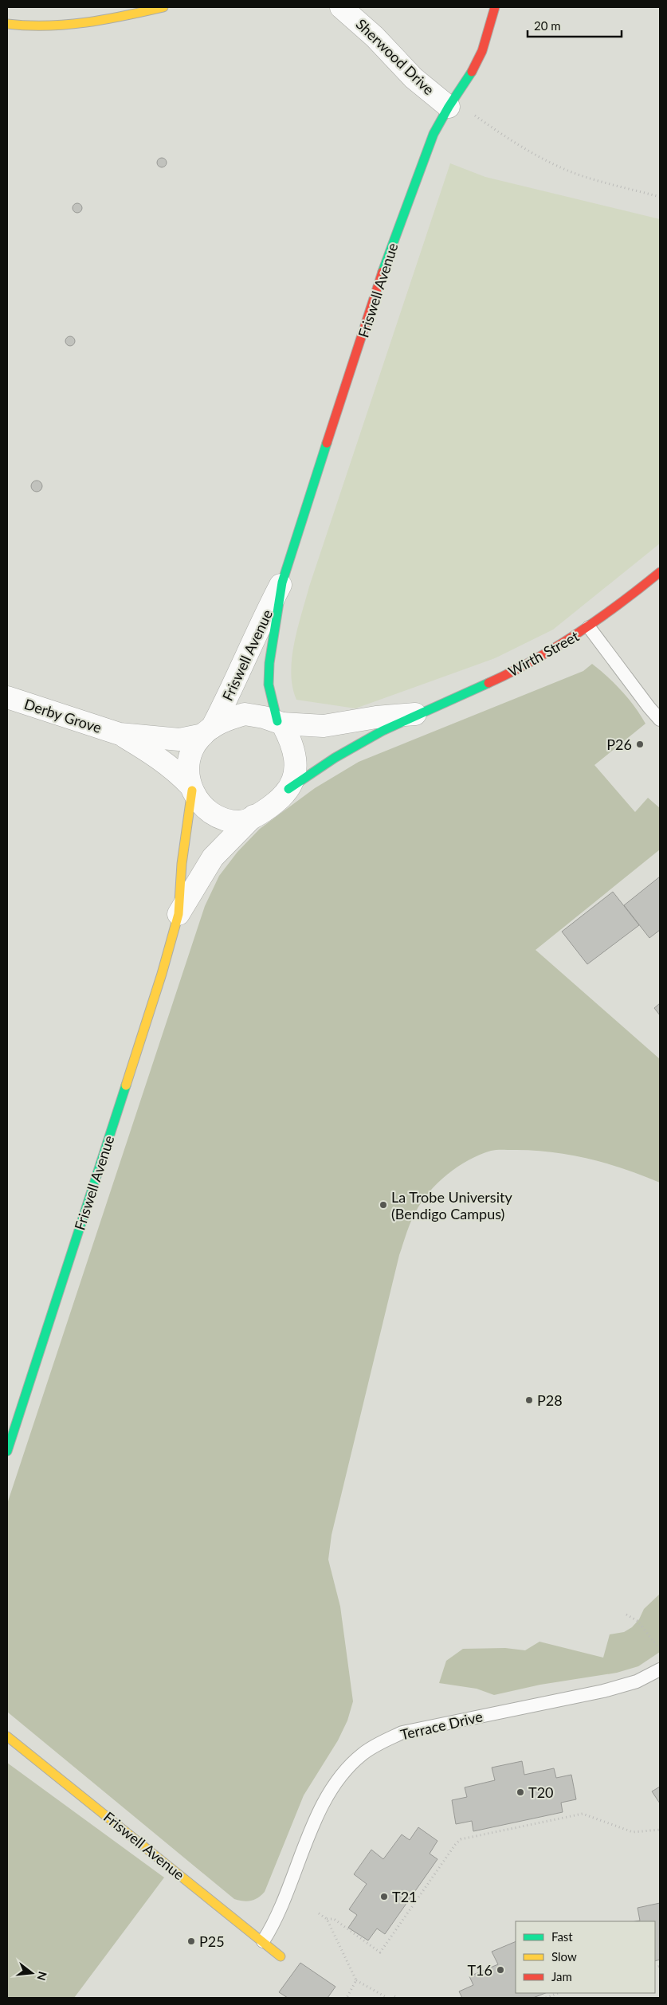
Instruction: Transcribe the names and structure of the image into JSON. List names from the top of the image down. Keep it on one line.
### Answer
{"streets":{"street":["Sherwood Drive","Friswell Avenue","Wirth Street","Derby Grove"],"lane":["Terrace Drive"]},"crossings":[["Sherwood Drive","Friswell Avenue"],["Friswell Avenue","Wirth Street"],["Friswell Avenue","Derby Grove"],["Friswell Avenue","Terrace Drive"],["Wirth Street","Derby Grove"]],"places":["P26","La Trobe University (Bendigo Campus)","P28","T20","T21","P25","T16"],"legend":["Fast","Slow","Jam"],"scale_bar":"20 m","north":"right"}
